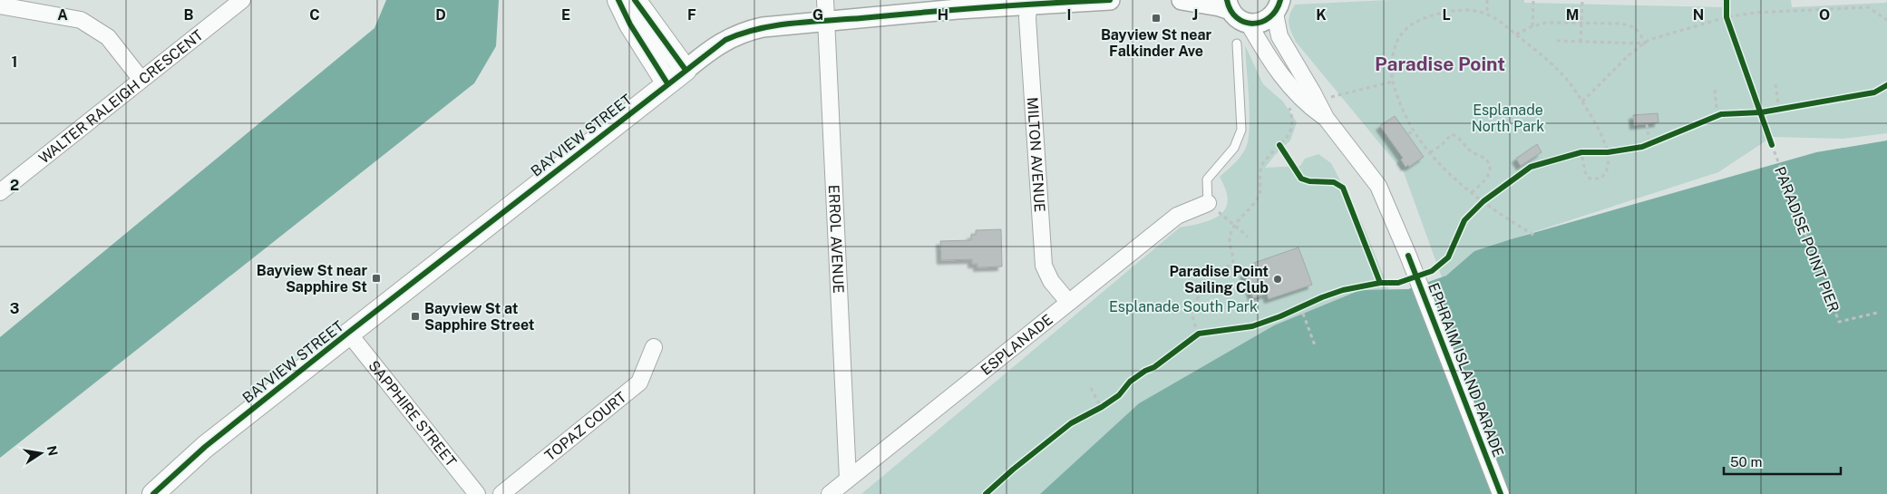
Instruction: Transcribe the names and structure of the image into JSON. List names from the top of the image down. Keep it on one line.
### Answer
{"streets":{"main road":["BAYVIEW STREET"],"street":["WALTER RALEIGH CRESCENT","MILTON AVENUE","ERROL AVENUE","ESPLANADE","EPHRAIM ISLAND PARADE","SAPPHIRE STREET","TOPAZ COURT"],"path":["PARADISE POINT PIER"]},"crossings":[["BAYVIEW STREET","MILTON AVENUE"],["BAYVIEW STREET","ERROL AVENUE"],["BAYVIEW STREET","SAPPHIRE STREET"],["MILTON AVENUE","ESPLANADE"],["ERROL AVENUE","ESPLANADE"]],"districts":["Paradise Point"],"parks":["Esplanade North Park","Esplanade South Park"],"places":{"transit":["Bayview St near Falkinder Ave","Bayview St near Sapphire St","Bayview St at Sapphire Street"],"other":["Paradise Point Sailing Club"]},"scale_bar":"50 m","north":"right","grid":{"columns":["A","B","C","D","E","F","G","H","I","J","K","L","M","N","O"],"rows":["1","2","3"]}}
